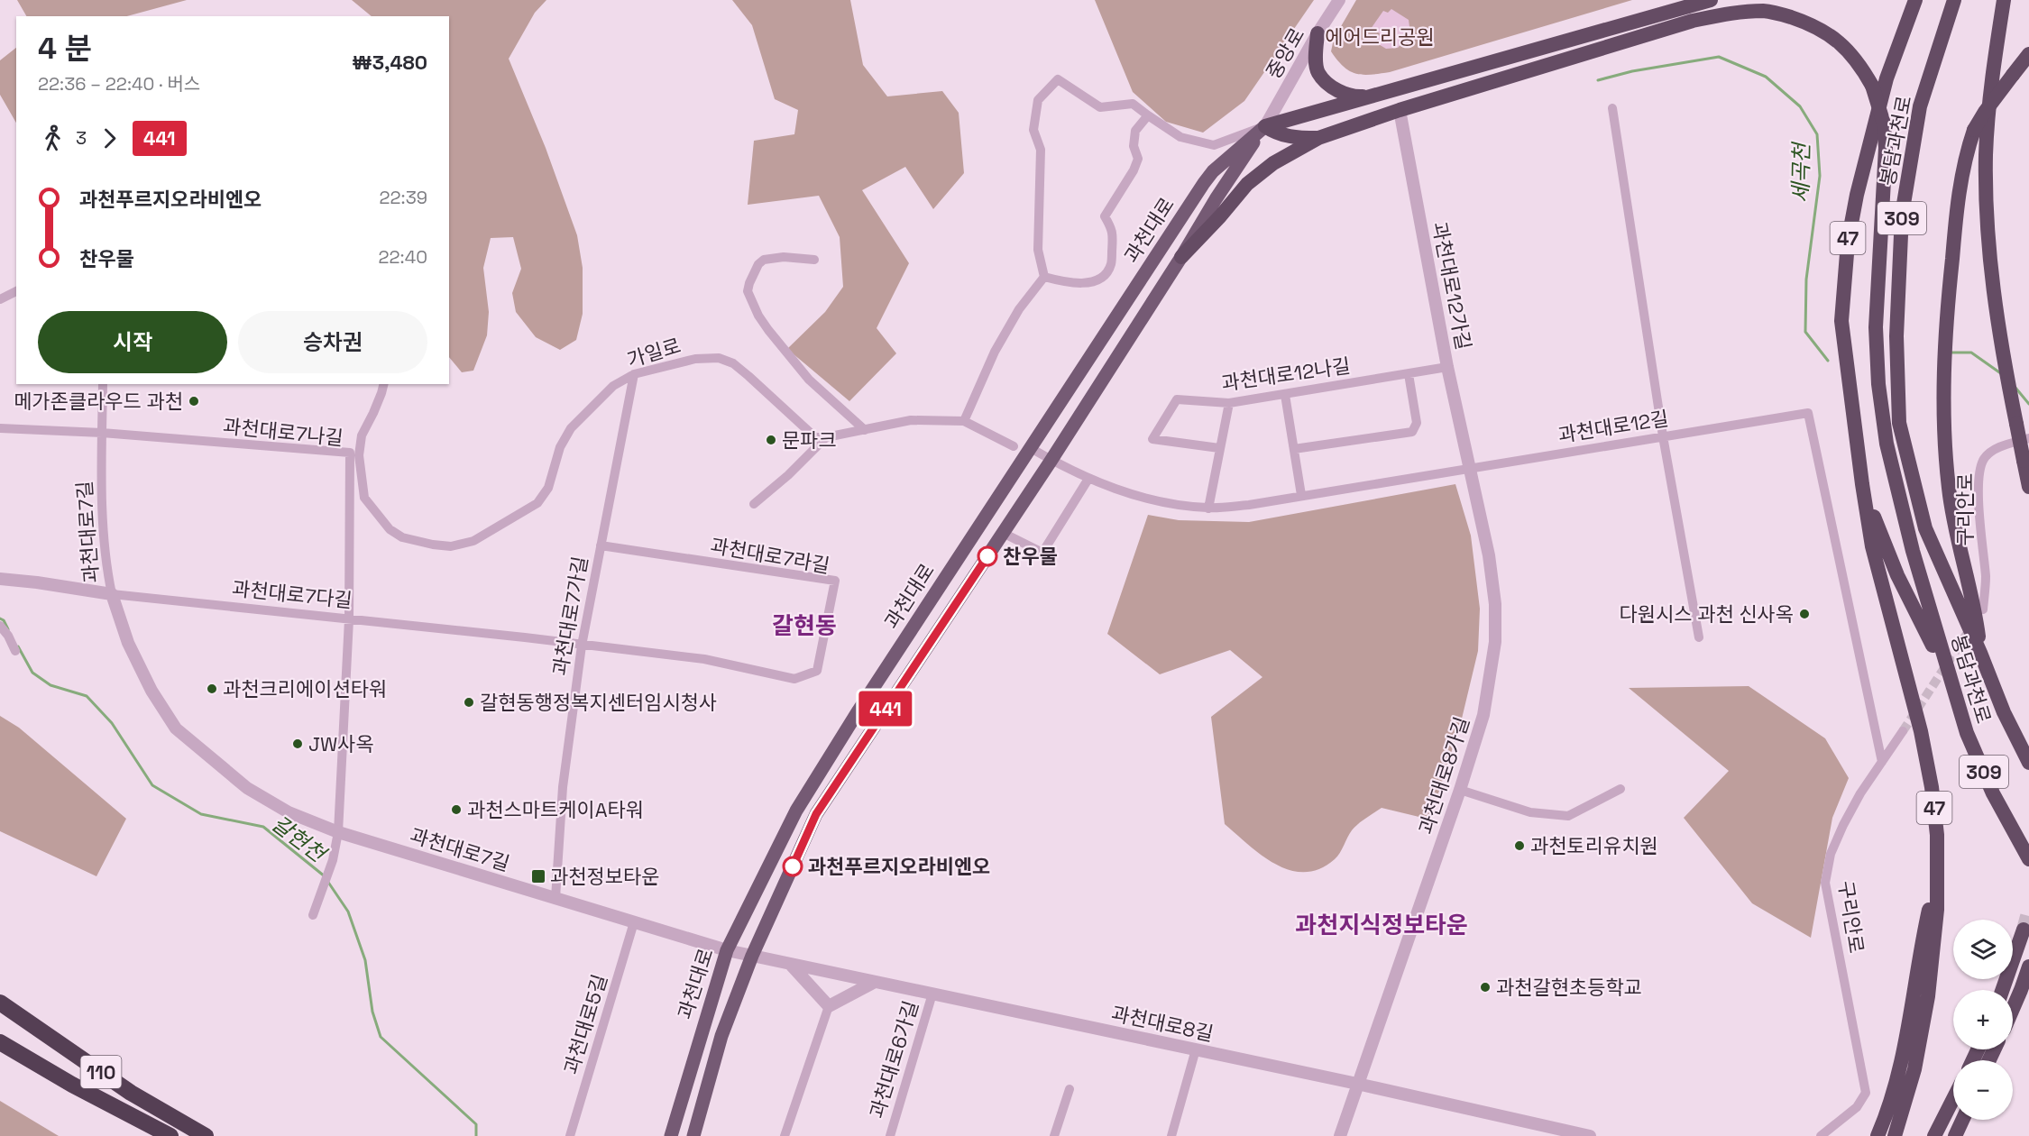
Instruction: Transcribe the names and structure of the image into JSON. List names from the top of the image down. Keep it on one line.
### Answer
{"streets":{"highway":["봉담과천로","309","47","110"],"main road":["과천대로"],"street":["중앙로","과천대로12가길","가일로","과천대로12나길","과천대로12길","과천대로7나길","구리안로","과천대로7길","과천대로7라길","과천대로7다길","과천대로7가길","과천대로8가길","과천대로8길","과천대로5길","과천대로6가길"]},"crossings":[["중앙로","과천대로"],["봉담과천로","과천대로12가길"],["과천대로","과천대로12길"],["과천대로","과천대로7길"],["과천대로","과천대로8길"],["과천대로12가길","과천대로12나길"],["과천대로12가길","과천대로12길"],["과천대로12가길","과천대로8가길"],["가일로","과천대로7가길"],["과천대로12길","구리안로"],["과천대로12길","과천대로8가길"],["과천대로7나길","과천대로7길"],["과천대로7나길","과천대로7다길"],["과천대로7길","과천대로7다길"],["과천대로7길","과천대로7가길"],["과천대로7길","과천대로8길"],["과천대로7길","과천대로5길"],["과천대로7라길","과천대로7다길"],["과천대로7라길","과천대로7가길"],["과천대로7다길","과천대로7가길"],["과천대로8가길","과천대로8길"],["과천대로8길","과천대로6가길"]],"districts":["갈현동","과천지식정보타운"],"water":["세곡천","갈현천"],"parks":["에어드리공원"],"places":{"other":["메가존클라우드 과천","문파크","찬우물","다원시스 과천 신사옥","과천크리에이션타워","갈현동행정복지센터임시청사","JW사옥","과천스마트케이A타워","과천토리유치원","과천푸르지오라비엔오","과천갈현초등학교"],"transit":["과천정보타운"]},"lines":["bus line 441"],"page":{"on_map":"441","heading":["4 분","22:36 – 22:40 · 버스","₩3,480"],"legs":["3","441"],"list":[{"name":"과천푸르지오라비엔오","value":"22:39"},{"name":"찬우물","value":"22:40"}],"buttons":["시작","승차권"],"map_buttons":["+","−"]}}
